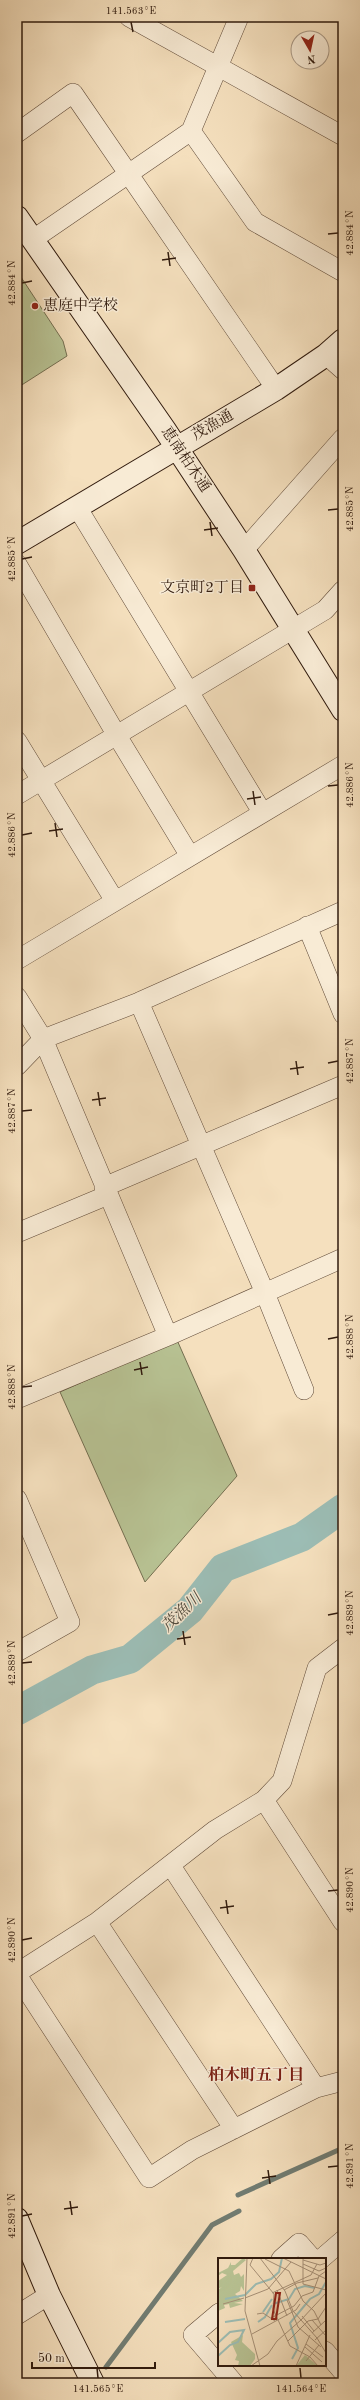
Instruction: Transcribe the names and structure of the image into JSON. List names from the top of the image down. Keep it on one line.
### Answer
{"streets":{"street":["茂漁通","恵南柏木通"]},"crossings":[["茂漁通","恵南柏木通"]],"districts":["柏木町五丁目"],"water":["茂漁川"],"places":{"other":["恵庭中学校"],"transit":["文京町2丁目"]},"scale_bar":"50 m","north":"bottom","coordinates":["141.563°E","42.884°N","42.885°N","42.886°N","42.887°N","42.888°N","42.889°N","42.890°N","42.891°N","141.565°E","141.564°E"]}
